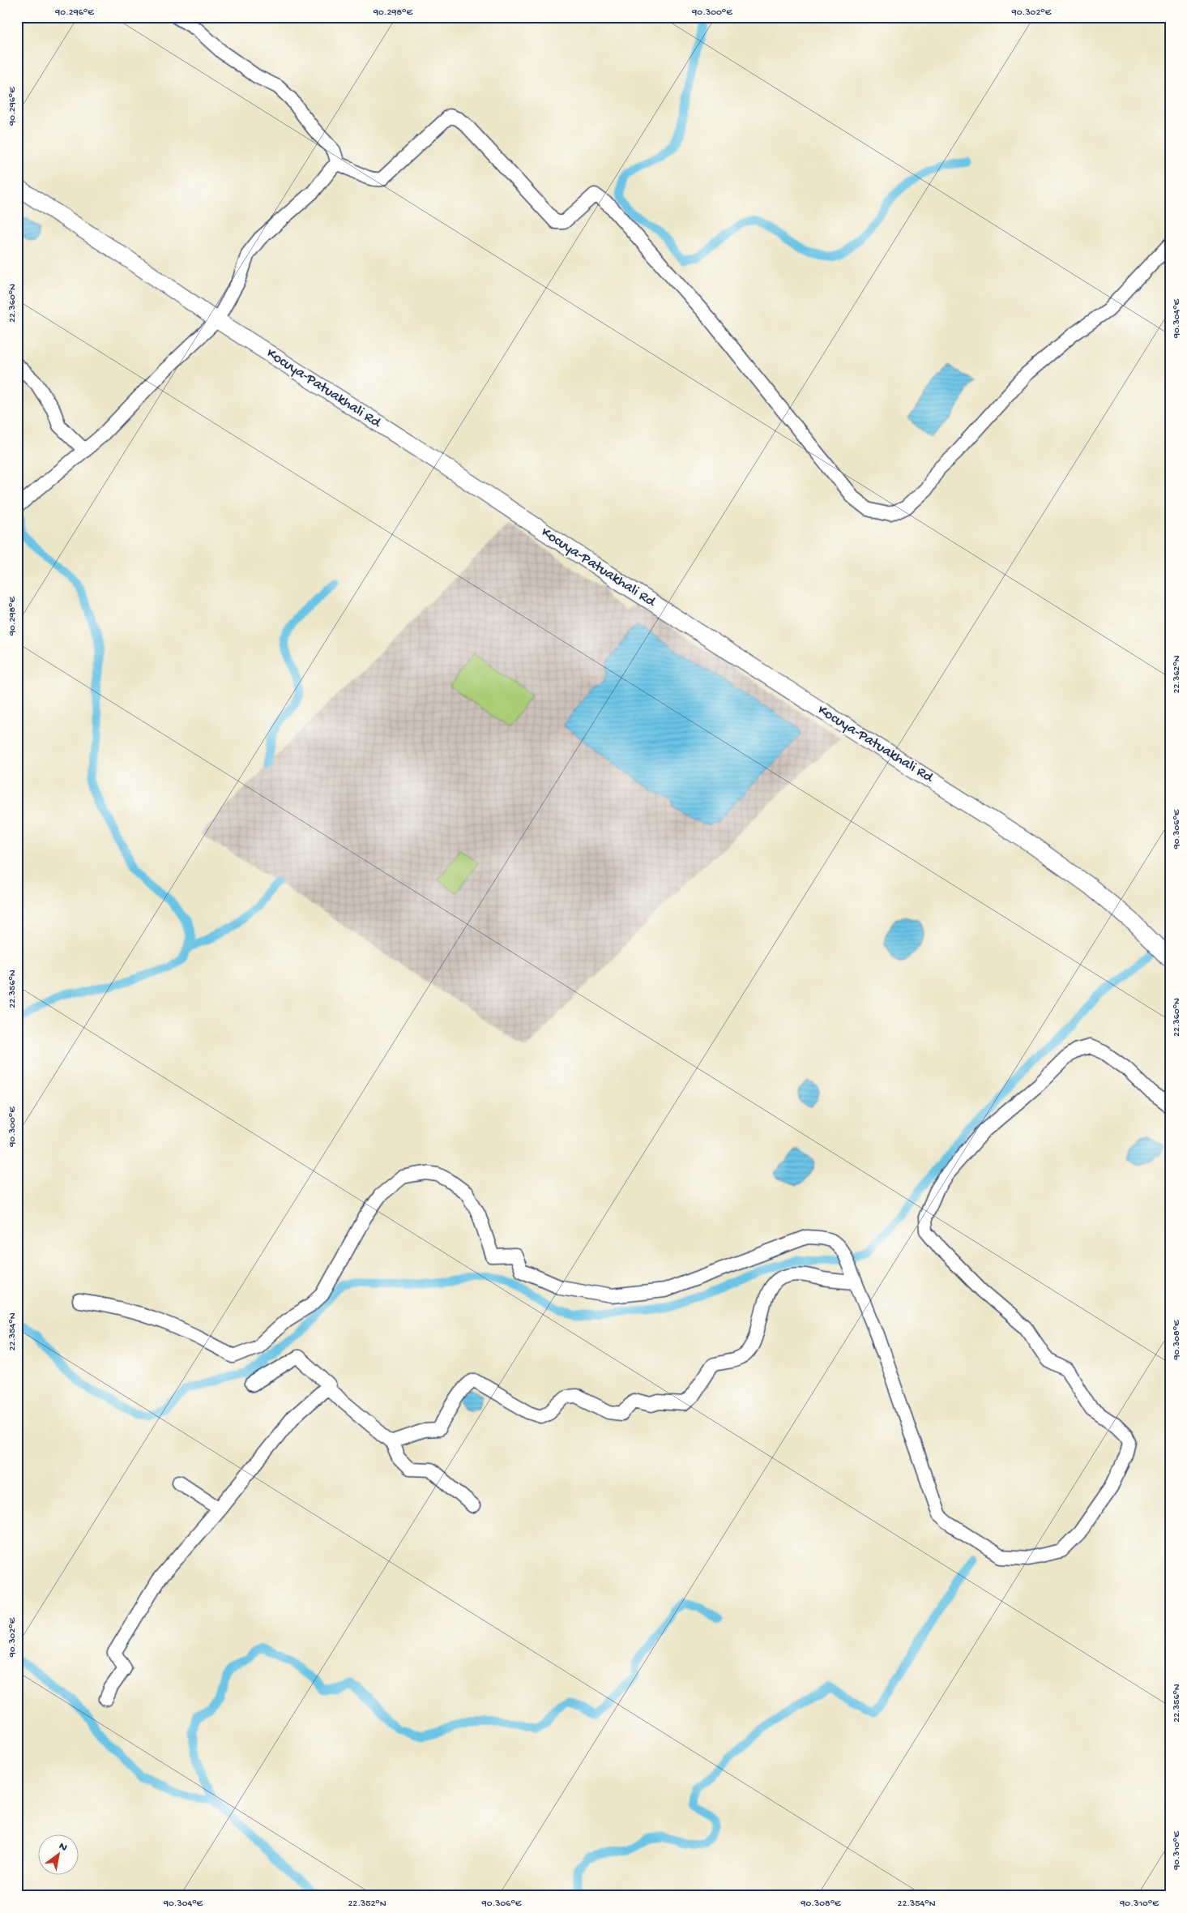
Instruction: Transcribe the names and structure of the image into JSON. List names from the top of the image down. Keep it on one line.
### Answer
{"streets":{"main road":["Kocuya-Patuakhali Rd"]},"north":"top right","coordinates":["90.296°E","90.298°E","90.300°E","90.302°E","22.360°N","90.304°E","22.362°N","90.306°E","22.356°N","22.354°N","90.308°E","90.310°E","22.352°N"]}
